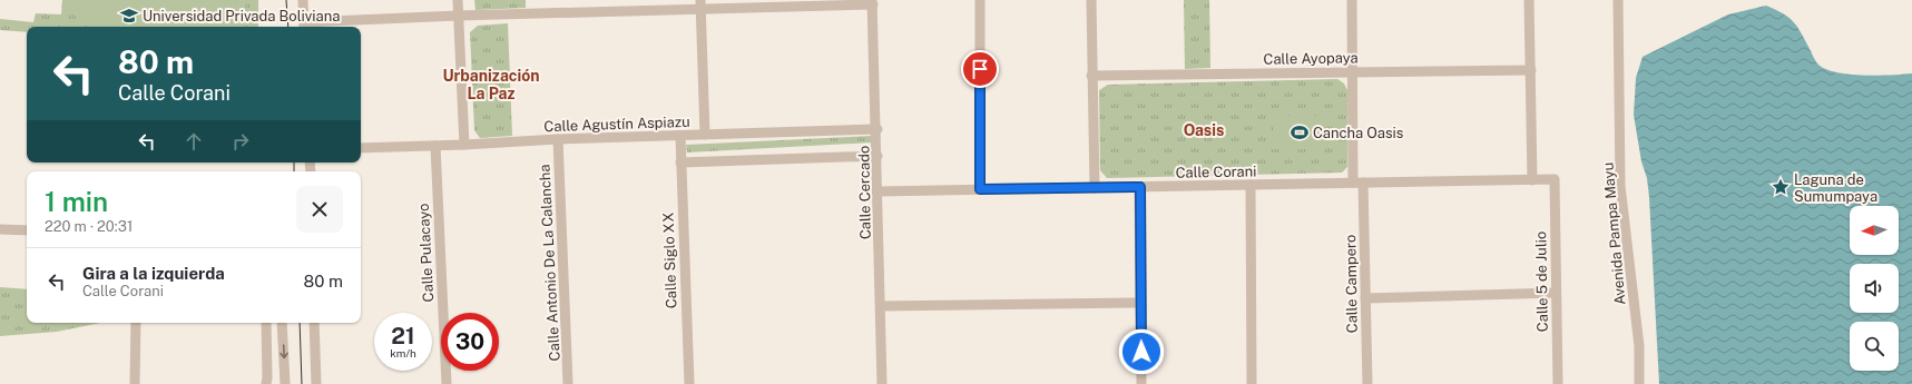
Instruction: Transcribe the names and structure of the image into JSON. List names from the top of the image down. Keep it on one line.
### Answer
{"streets":{"street":["Calle Ayopaya","Calle Agustín Aspiazu","Calle Corani","Calle Cercado","Avenida Pampa Mayu","Calle Pulacayo","Calle Siglo XX","Calle Antonio De La Calancha","Calle 5 de Julio","Calle Campero"]},"crossings":[["Calle Ayopaya","Calle Campero"],["Calle Agustín Aspiazu","Calle Cercado"],["Calle Agustín Aspiazu","Calle Pulacayo"],["Calle Agustín Aspiazu","Calle Siglo XX"],["Calle Agustín Aspiazu","Calle Antonio De La Calancha"],["Calle Corani","Calle Cercado"],["Calle Corani","Calle 5 de Julio"],["Calle Corani","Calle Campero"]],"districts":["Urbanización La Paz","Oasis"],"places":{"school or university":["Universidad Privada Boliviana"],"sports":["Cancha Oasis"],"place":["Laguna de Sumumpaya"]},"north":"left","page":{"turn":["80 m","Calle Corani"],"heading":["1 min","220 m · 20:31"],"list":[{"name":"Gira a la izquierda","note":"Calle Corani","value":"80 m"}],"speed":"21 km/h","limit":"30"}}
